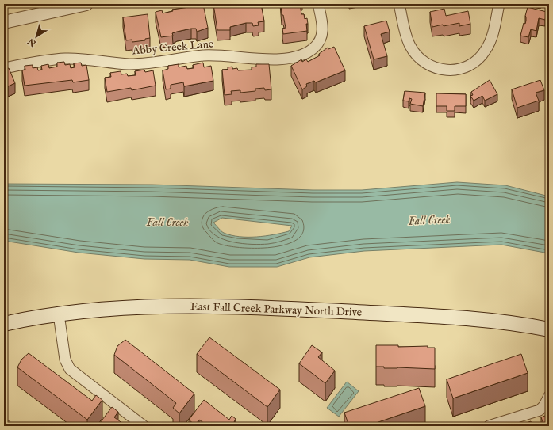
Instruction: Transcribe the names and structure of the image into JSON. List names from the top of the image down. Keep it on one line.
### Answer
{"streets":{"main road":["East Fall Creek Parkway North Drive"],"street":["Abby Creek Lane"]},"water":["Fall Creek"],"north":"bottom left"}
